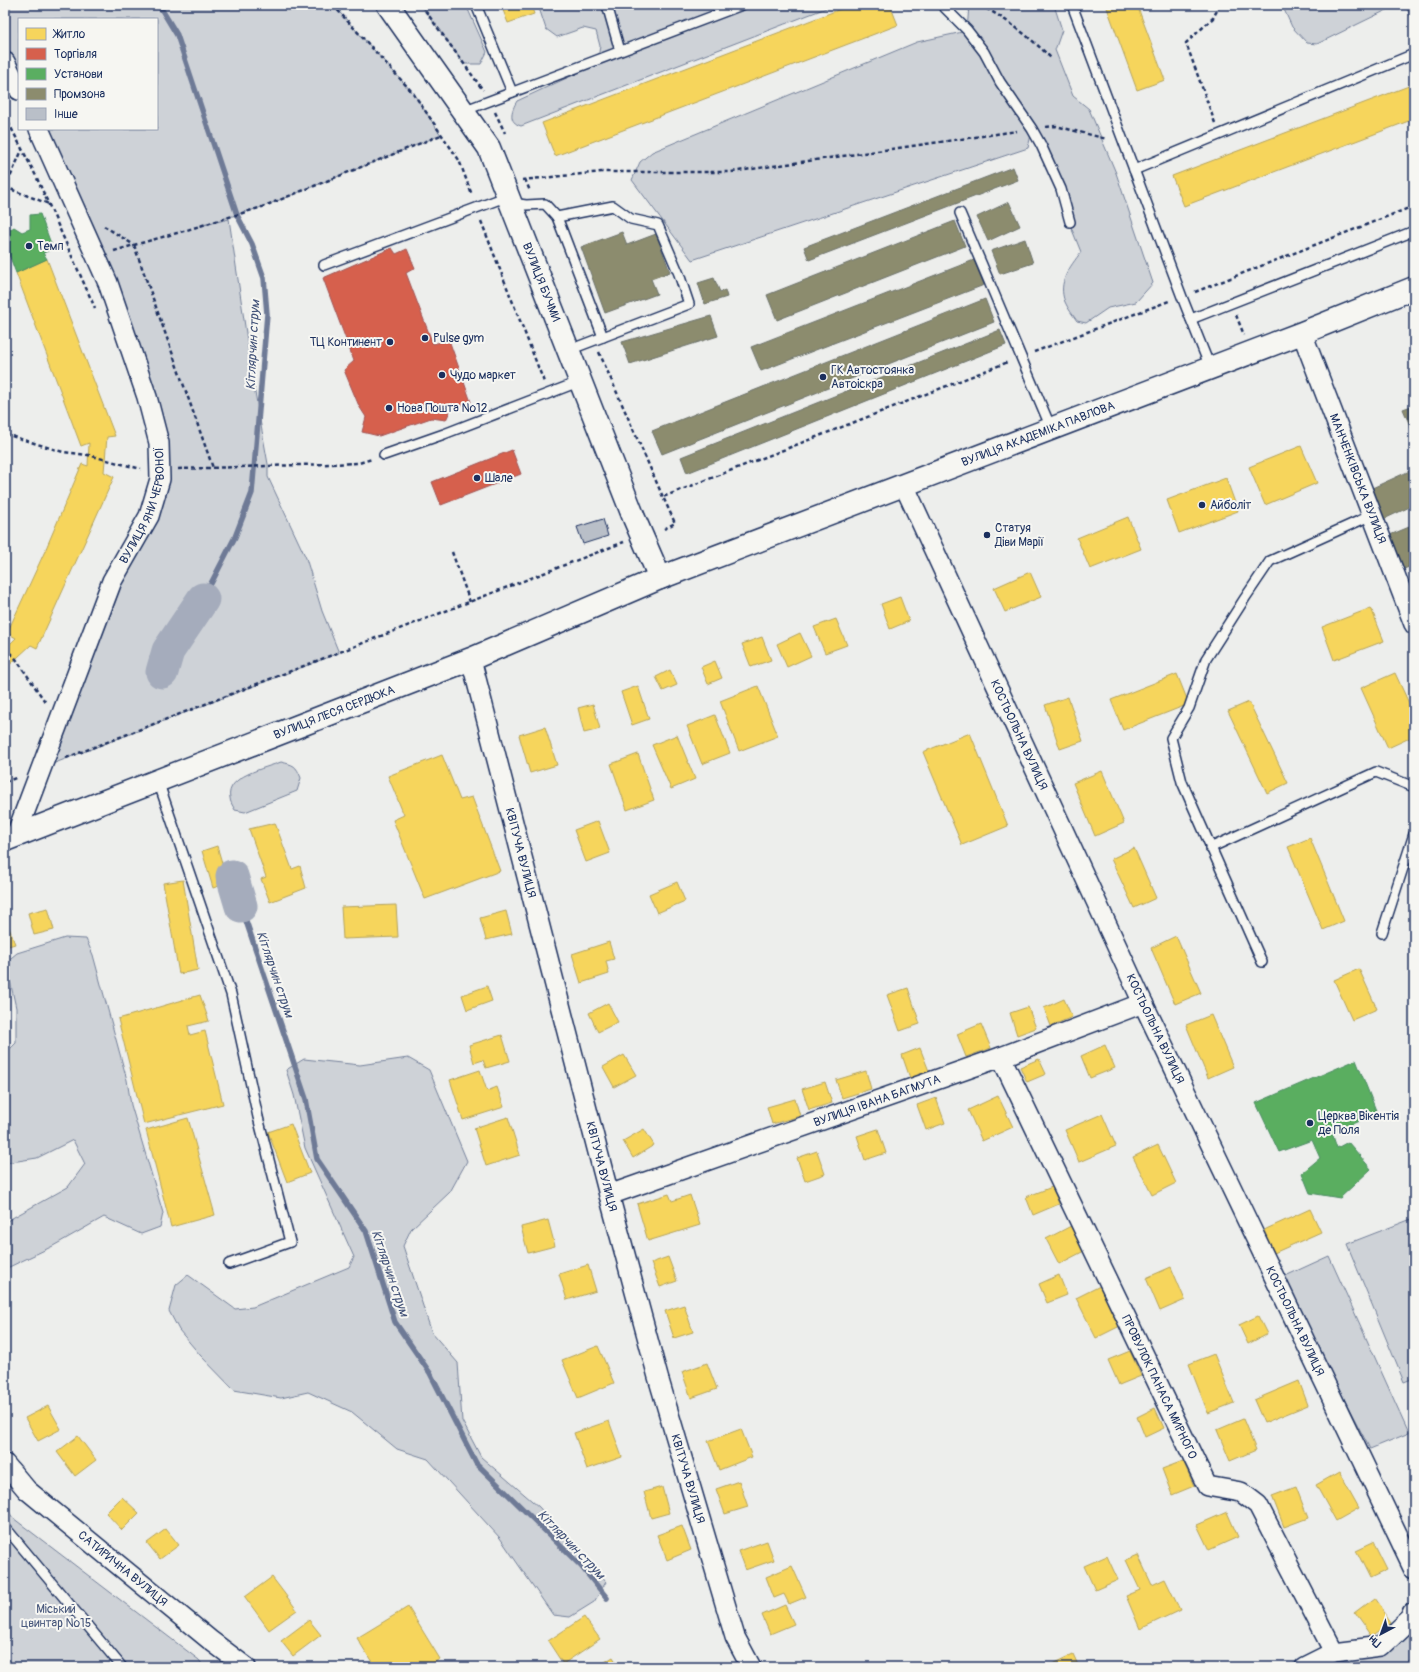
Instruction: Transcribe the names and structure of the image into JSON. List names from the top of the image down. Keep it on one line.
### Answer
{"streets":{"main road":["ВУЛИЦЯ БУЧМИ","ВУЛИЦЯ АКАДЕМІКА ПАВЛОВА","ВУЛИЦЯ ЛЕСЯ СЕРДЮКА"],"street":["МАНЧЕНКІВСЬКА ВУЛИЦЯ","ВУЛИЦЯ ЯНИ ЧЕРВОНОЇ","КОСТЬОЛЬНА ВУЛИЦЯ","КВІТУЧА ВУЛИЦЯ","ВУЛИЦЯ ІВАНА БАГМУТА","ПРОВУЛОК ПАНАСА МИРНОГО","САТИРИЧНА ВУЛИЦЯ"]},"crossings":[["ВУЛИЦЯ БУЧМИ","ВУЛИЦЯ АКАДЕМІКА ПАВЛОВА"],["ВУЛИЦЯ БУЧМИ","ВУЛИЦЯ ЛЕСЯ СЕРДЮКА"],["ВУЛИЦЯ АКАДЕМІКА ПАВЛОВА","МАНЧЕНКІВСЬКА ВУЛИЦЯ"],["ВУЛИЦЯ АКАДЕМІКА ПАВЛОВА","ВУЛИЦЯ ЛЕСЯ СЕРДЮКА"],["ВУЛИЦЯ АКАДЕМІКА ПАВЛОВА","КОСТЬОЛЬНА ВУЛИЦЯ"],["ВУЛИЦЯ ЯНИ ЧЕРВОНОЇ","ВУЛИЦЯ ЛЕСЯ СЕРДЮКА"],["ВУЛИЦЯ ЛЕСЯ СЕРДЮКА","КВІТУЧА ВУЛИЦЯ"],["КОСТЬОЛЬНА ВУЛИЦЯ","ВУЛИЦЯ ІВАНА БАГМУТА"],["КВІТУЧА ВУЛИЦЯ","ВУЛИЦЯ ІВАНА БАГМУТА"],["ВУЛИЦЯ ІВАНА БАГМУТА","ПРОВУЛОК ПАНАСА МИРНОГО"]],"water":["Кітлярчин струм"],"parks":["Міський цвинтар №15"],"places":["Темп","Pulse gym","ТЦ Континент","Чудо маркет","ГК Автостоянка Автоіскра","Нова Пошта №12","Шале","Айболіт","Статуя Діви Марії","Церква Вікентія де Поля"],"legend":["Житло","Торгівля","Установи","Промзона","Інше"],"north":"bottom left"}
